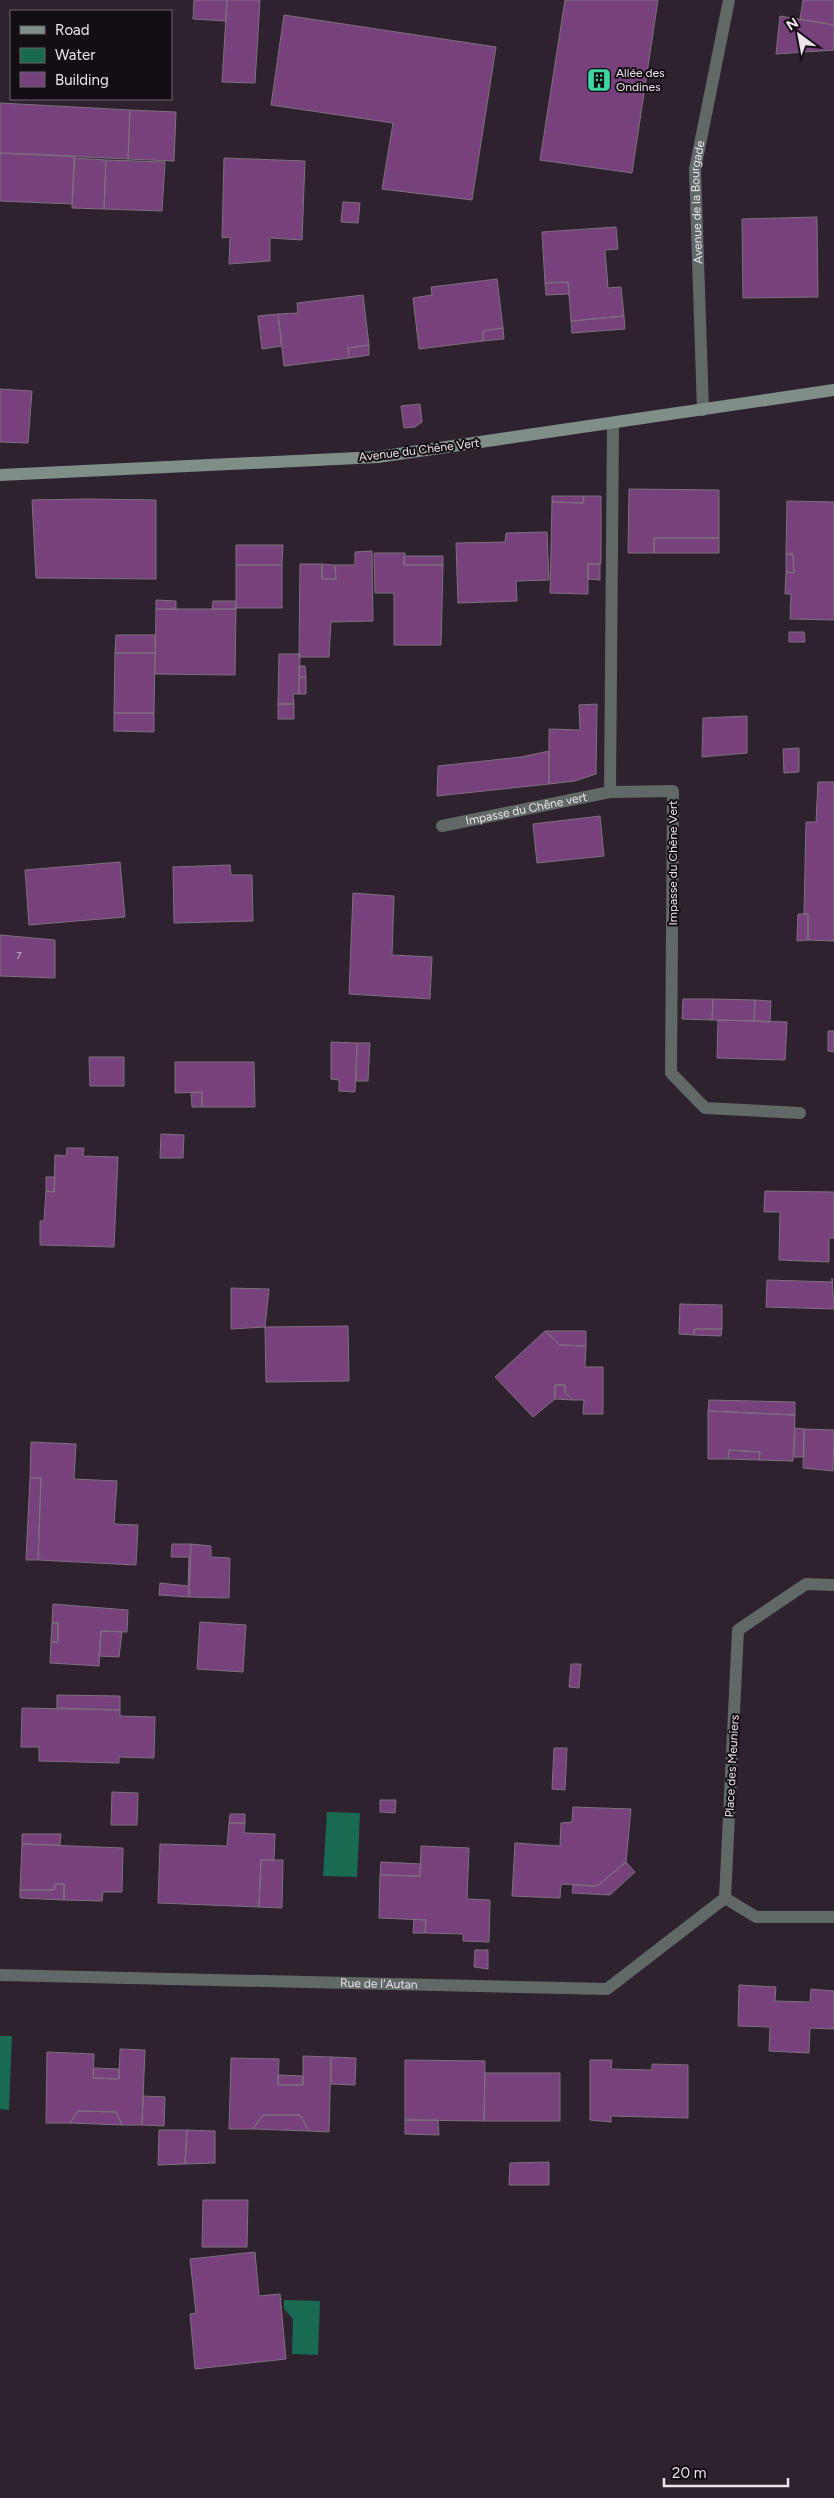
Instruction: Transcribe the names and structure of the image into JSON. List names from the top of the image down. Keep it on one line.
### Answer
{"streets":{"main road":["Avenue du Chêne Vert"],"street":["Avenue de la Bourgade","Impasse du Chêne vert","Impasse du Chêne Vert","Place des Meuniers","Rue de l'Autan"]},"crossings":[["Avenue de la Bourgade","Avenue du Chêne Vert"],["Impasse du Chêne vert","Impasse du Chêne Vert"],["Place des Meuniers","Rue de l'Autan"]],"places":{"building":["Allée des Ondines"]},"house_numbers":["7"],"legend":["Road","Water","Building"],"scale_bar":"20 m","north":"top left"}
